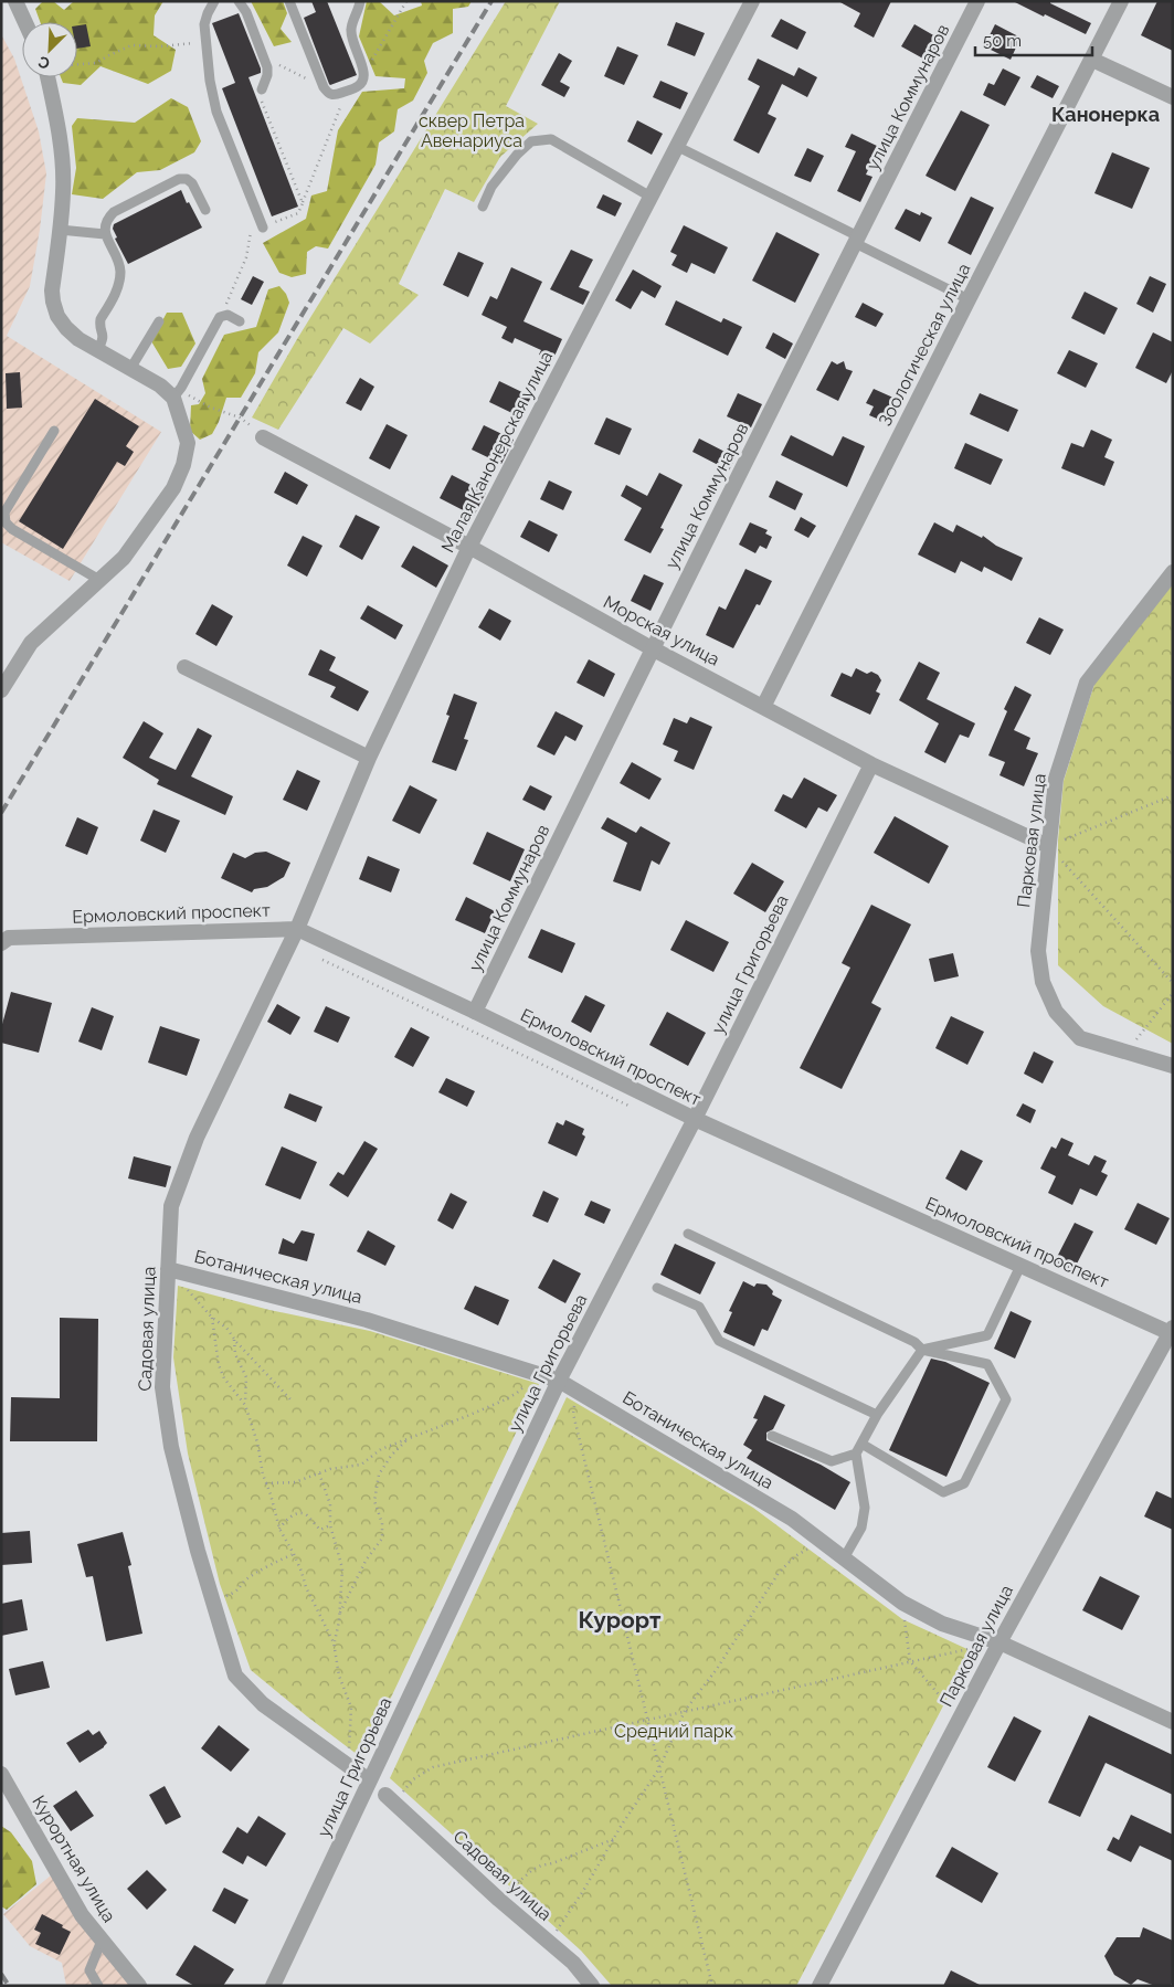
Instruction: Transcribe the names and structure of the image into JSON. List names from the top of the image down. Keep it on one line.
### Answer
{"streets":{"street":["улица Коммунаров","Зоологическая улица","Малая Канонерская улица","Морская улица","Парковая улица","Ермоловский проспект","улица Григорьева","Ботаническая улица","Садовая улица","Курортная улица"]},"crossings":[["улица Коммунаров","Морская улица"],["улица Коммунаров","Ермоловский проспект"],["Зоологическая улица","Морская улица"],["Малая Канонерская улица","Морская улица"],["Малая Канонерская улица","Ермоловский проспект"],["Малая Канонерская улица","Садовая улица"],["Морская улица","Парковая улица"],["Морская улица","улица Григорьева"],["Парковая улица","Ермоловский проспект"],["Парковая улица","Ботаническая улица"],["Ермоловский проспект","улица Григорьева"],["Ермоловский проспект","Садовая улица"],["улица Григорьева","Ботаническая улица"],["улица Григорьева","Садовая улица"],["Ботаническая улица","Садовая улица"]],"districts":["Канонерка","Курорт"],"parks":["сквер Петра Авенариуса","Средний парк"],"scale_bar":"50 m","north":"bottom left"}
